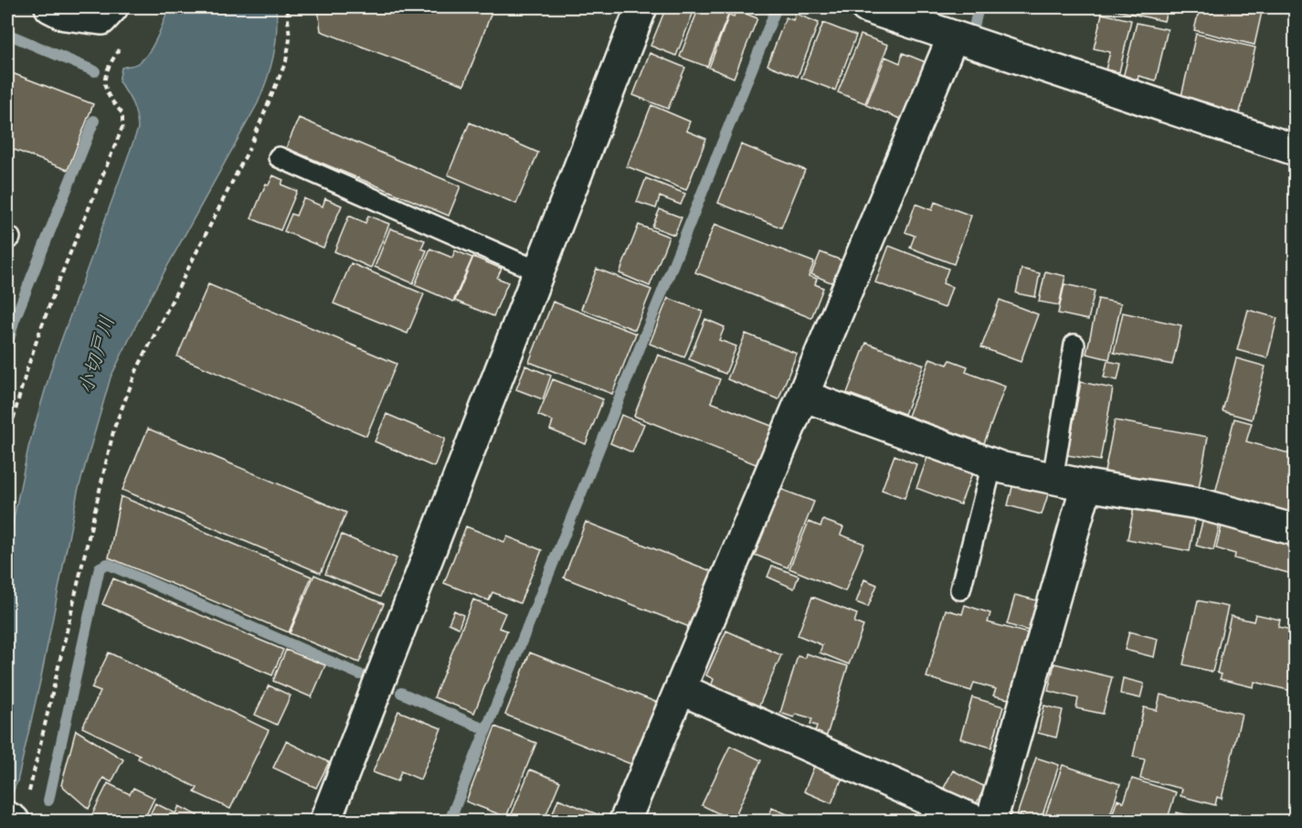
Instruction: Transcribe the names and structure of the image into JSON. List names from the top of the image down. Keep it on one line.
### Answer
{"water":["小切戸川"]}
